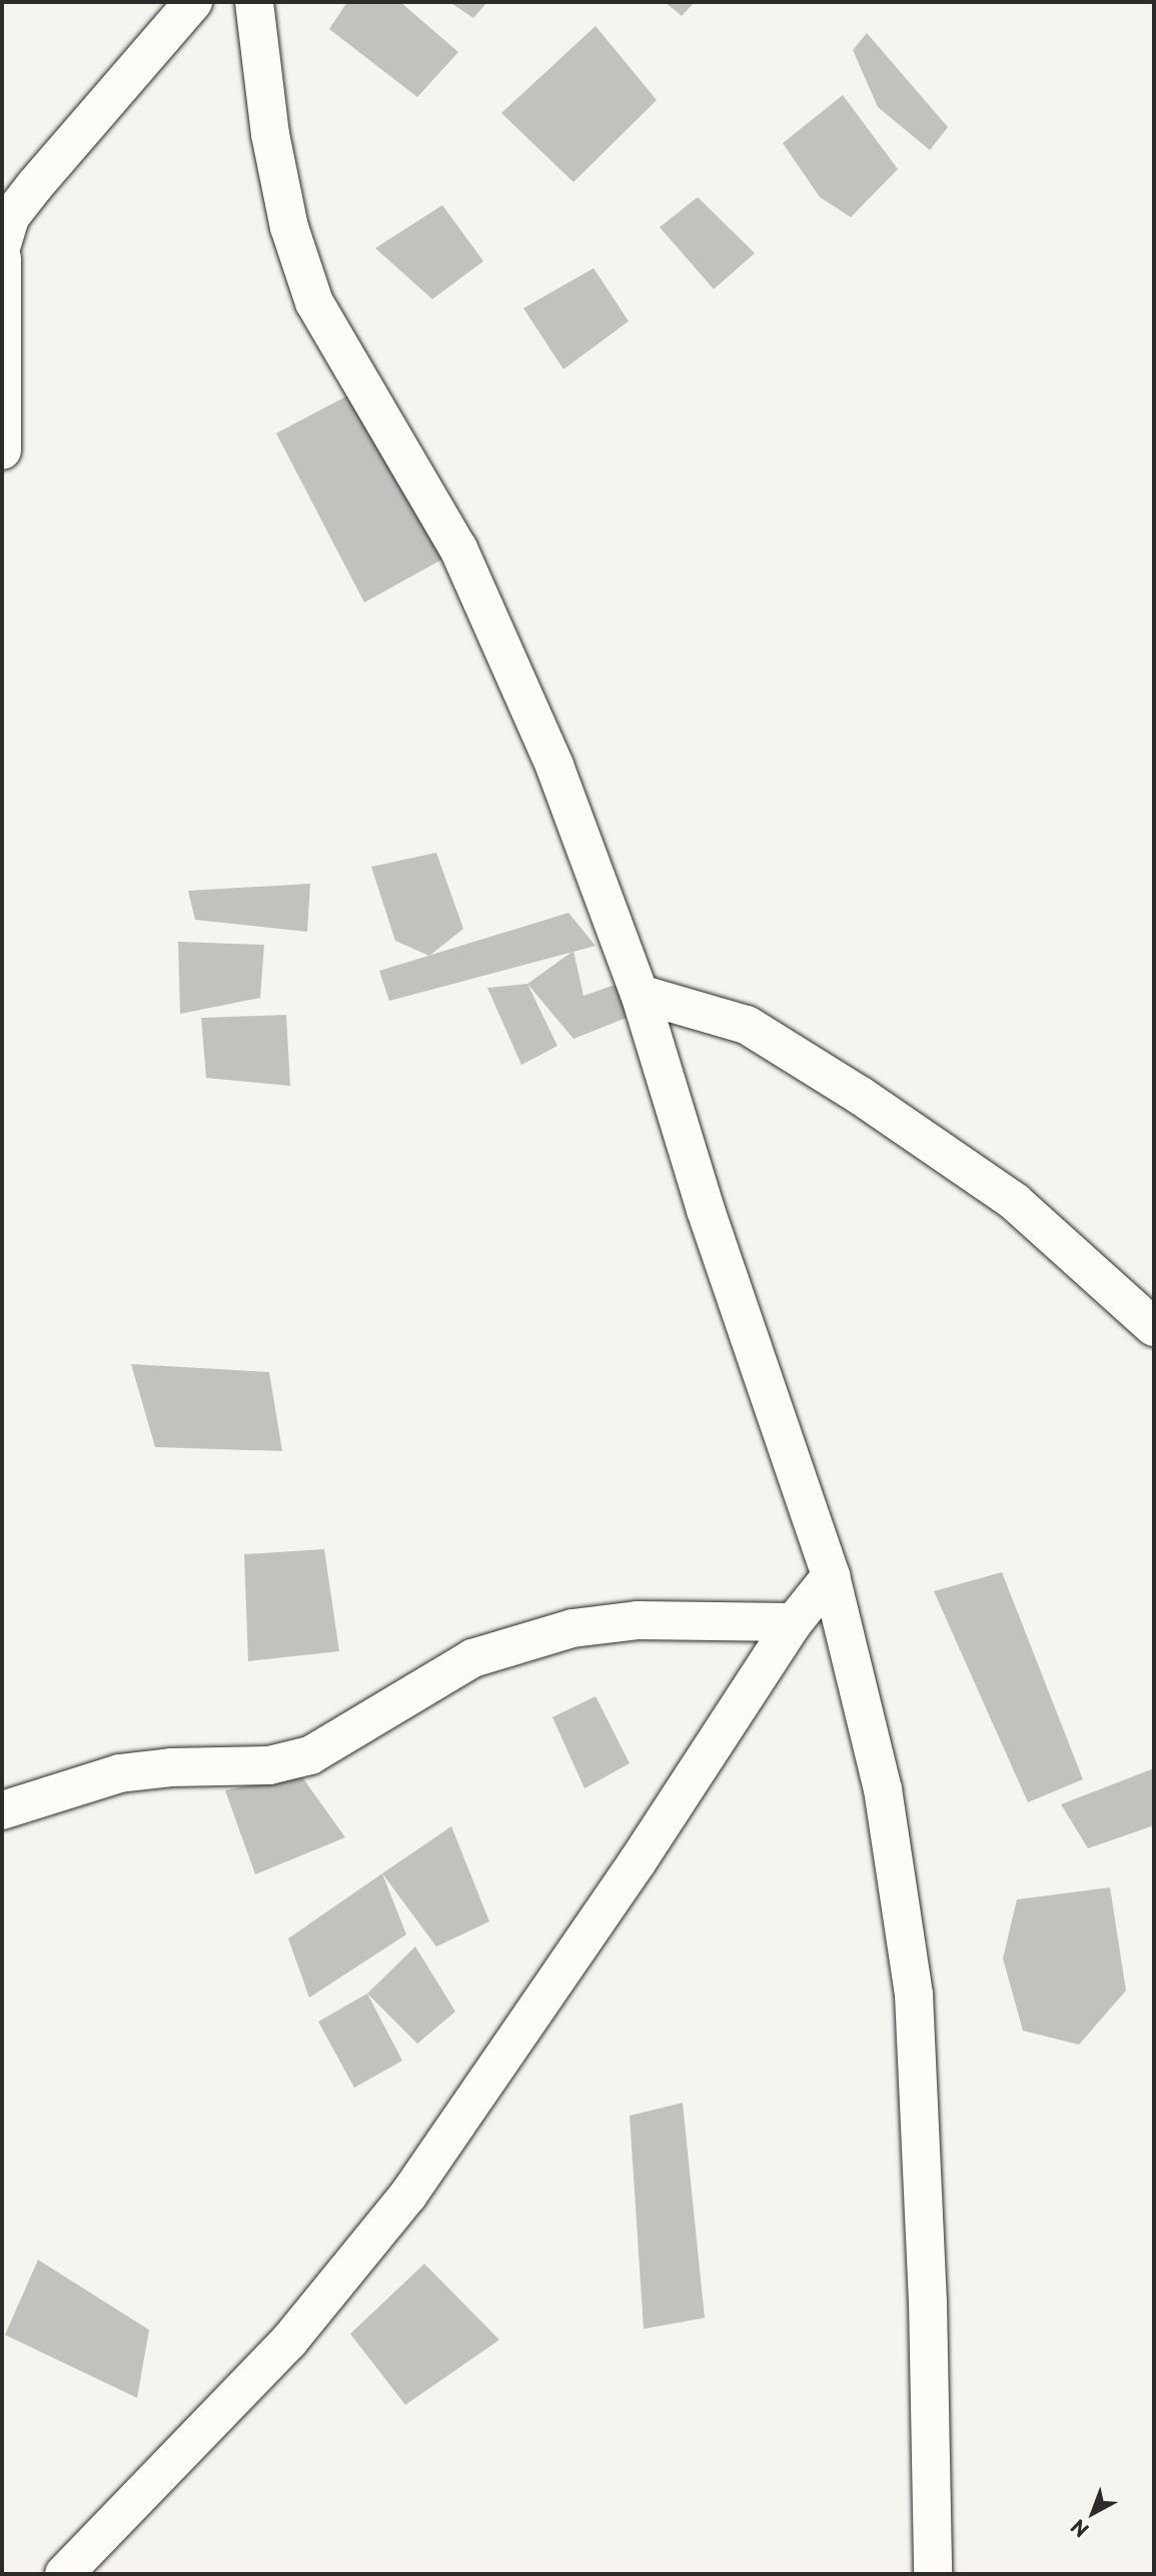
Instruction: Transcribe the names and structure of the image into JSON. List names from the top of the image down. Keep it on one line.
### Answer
{"north":"bottom left"}
